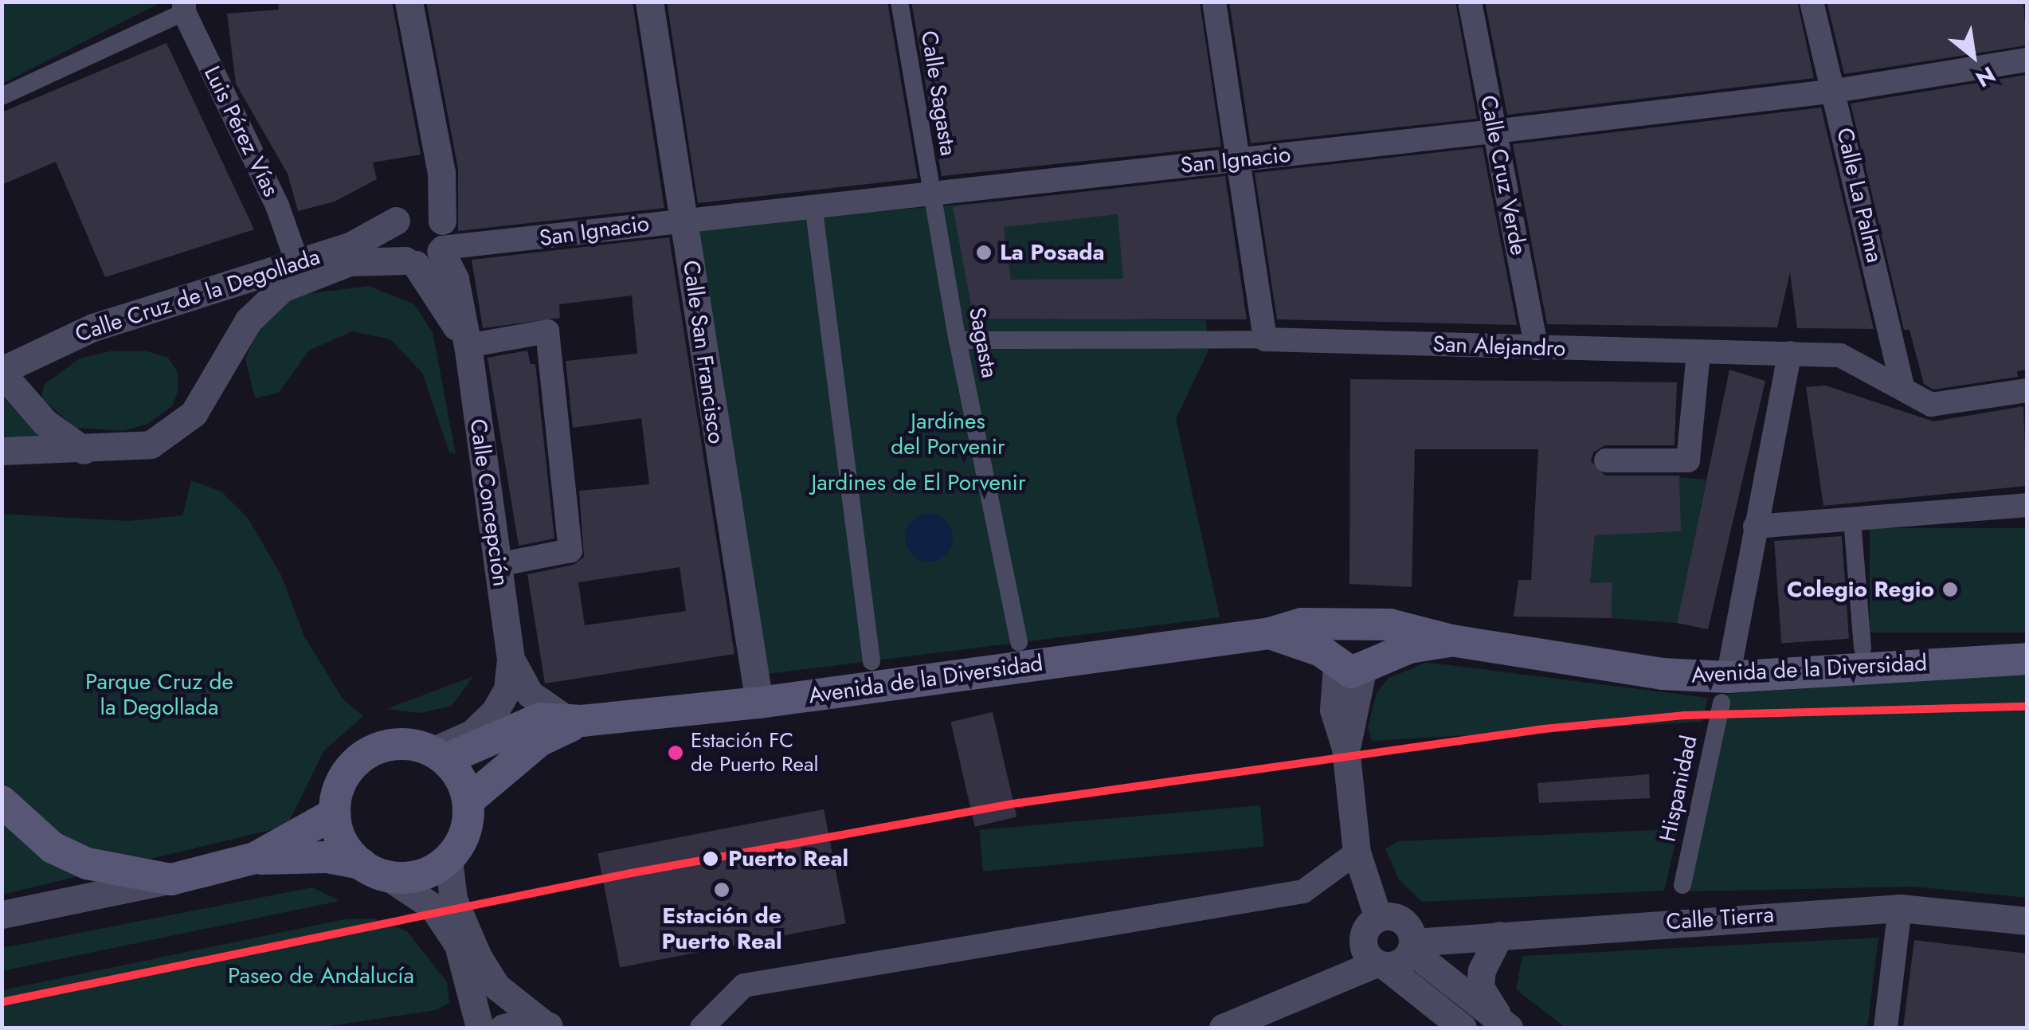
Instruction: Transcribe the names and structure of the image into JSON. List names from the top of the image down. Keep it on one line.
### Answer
{"streets":{"main road":["Avenida de la Diversidad"],"street":["Calle Sagasta","Luis Pérez Vías","San Ignacio","Calle Cruz Verde","Calle La Palma","Calle Cruz de la Degollada","Sagasta","San Alejandro","Calle San Francisco","Calle Concepción","Hispanidad","Calle Tierra"]},"crossings":[["Calle Sagasta","San Ignacio"],["Calle Sagasta","Sagasta"],["Luis Pérez Vías","Calle Cruz de la Degollada"],["San Ignacio","Calle Cruz Verde"],["San Ignacio","Calle La Palma"],["San Ignacio","Calle Cruz de la Degollada"],["San Ignacio","Sagasta"],["San Ignacio","Calle San Francisco"],["San Ignacio","Calle Concepción"],["Calle Cruz Verde","San Alejandro"],["Calle La Palma","San Alejandro"],["Calle Cruz de la Degollada","Calle Concepción"],["Sagasta","San Alejandro"],["Calle San Francisco","Avenida de la Diversidad"],["Calle Concepción","Avenida de la Diversidad"],["Avenida de la Diversidad","Hispanidad"]],"parks":["Jardínes del Porvenir","Jardines de El Porvenir","Parque Cruz de la Degollada","Paseo de Andalucía"],"places":["La Posada","Colegio Regio","Estación FC de Puerto Real","Puerto Real","Estación de Puerto Real"],"north":"bottom right"}
